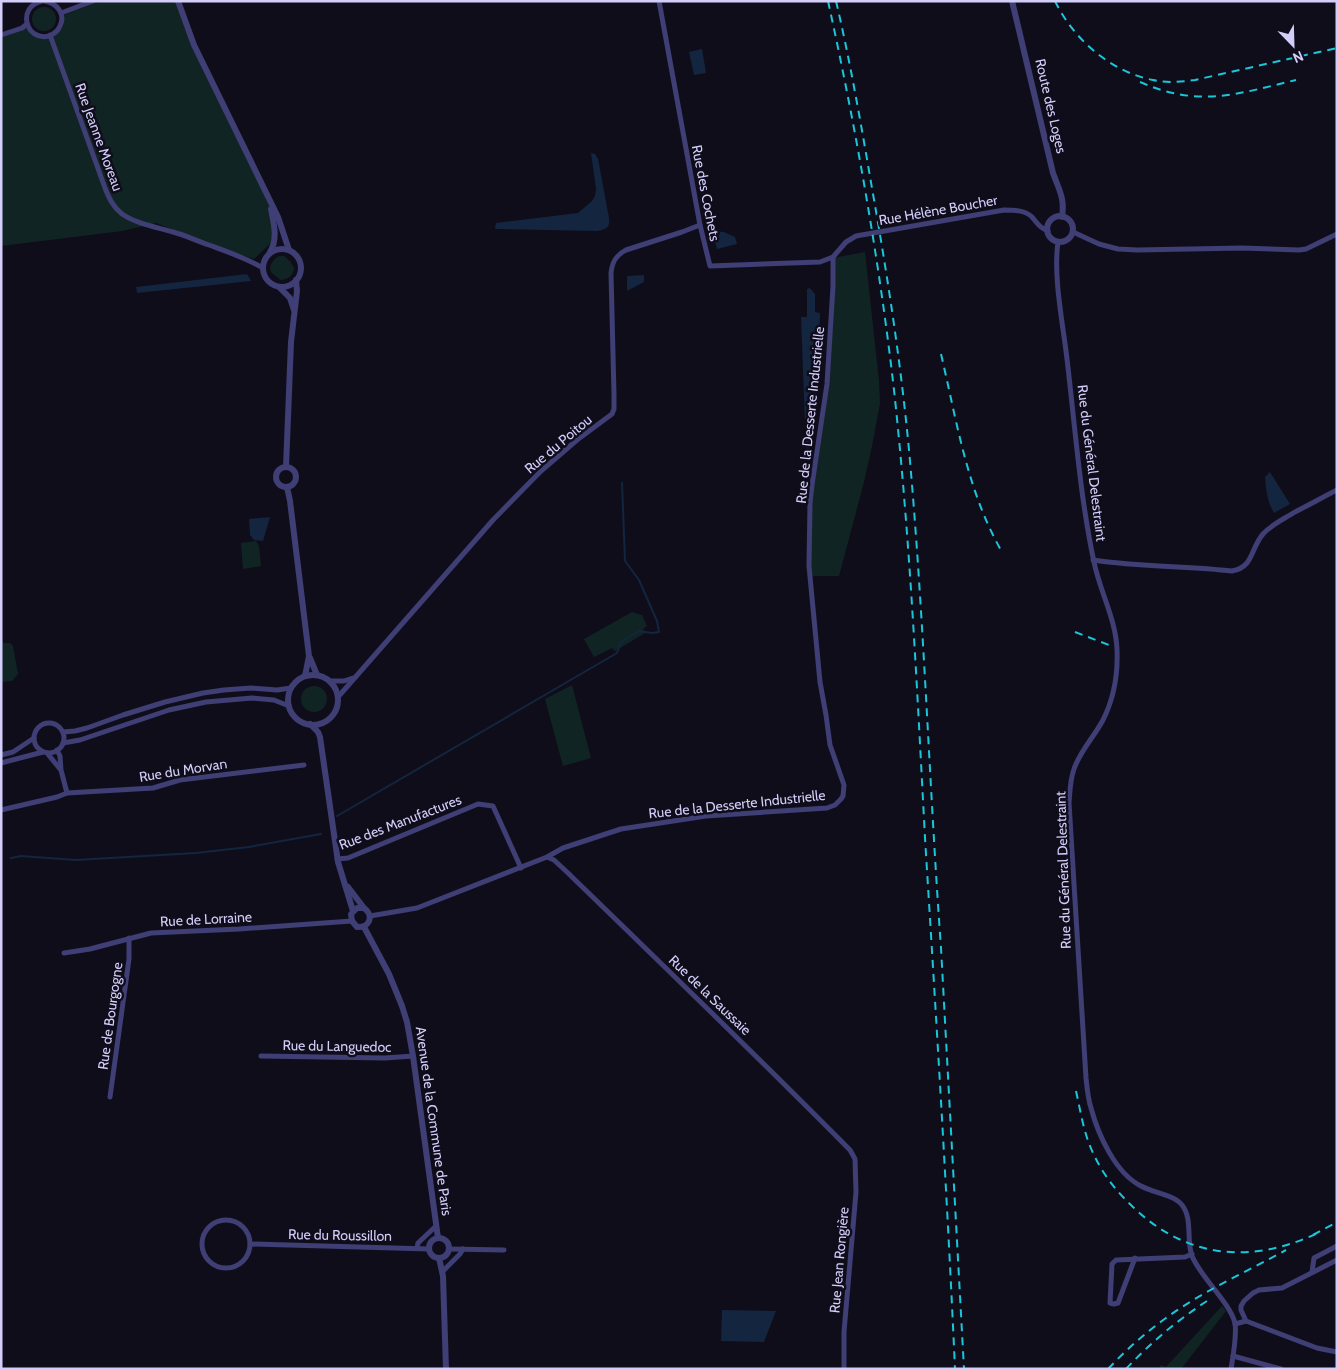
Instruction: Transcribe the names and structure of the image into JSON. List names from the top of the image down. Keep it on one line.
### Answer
{"streets":{"street":["Route des Loges","Rue Jeanne Moreau","Rue des Cochets","Rue Hélène Boucher","Rue de la Desserte Industrielle","Rue du Poitou","Rue du Général Delestraint","Rue du Morvan","Rue des Manufactures","Rue de Lorraine","Rue de la Saussaie","Rue de Bourgogne","Rue du Languedoc","Avenue de la Commune de Paris","Rue du Roussillon","Rue Jean Rongière"]},"crossings":[["Route des Loges","Rue Hélène Boucher"],["Route des Loges","Rue du Général Delestraint"],["Rue des Cochets","Rue Hélène Boucher"],["Rue des Cochets","Rue de la Desserte Industrielle"],["Rue des Cochets","Rue du Poitou"],["Rue Hélène Boucher","Rue de la Desserte Industrielle"],["Rue Hélène Boucher","Rue du Général Delestraint"],["Rue de la Desserte Industrielle","Rue des Manufactures"],["Rue de la Desserte Industrielle","Rue de Lorraine"],["Rue de la Desserte Industrielle","Rue de la Saussaie"],["Rue de la Desserte Industrielle","Avenue de la Commune de Paris"],["Rue de Lorraine","Rue de Bourgogne"],["Rue de Lorraine","Avenue de la Commune de Paris"],["Rue de la Saussaie","Rue Jean Rongière"],["Rue du Languedoc","Avenue de la Commune de Paris"],["Avenue de la Commune de Paris","Rue du Roussillon"]],"north":"bottom right"}
